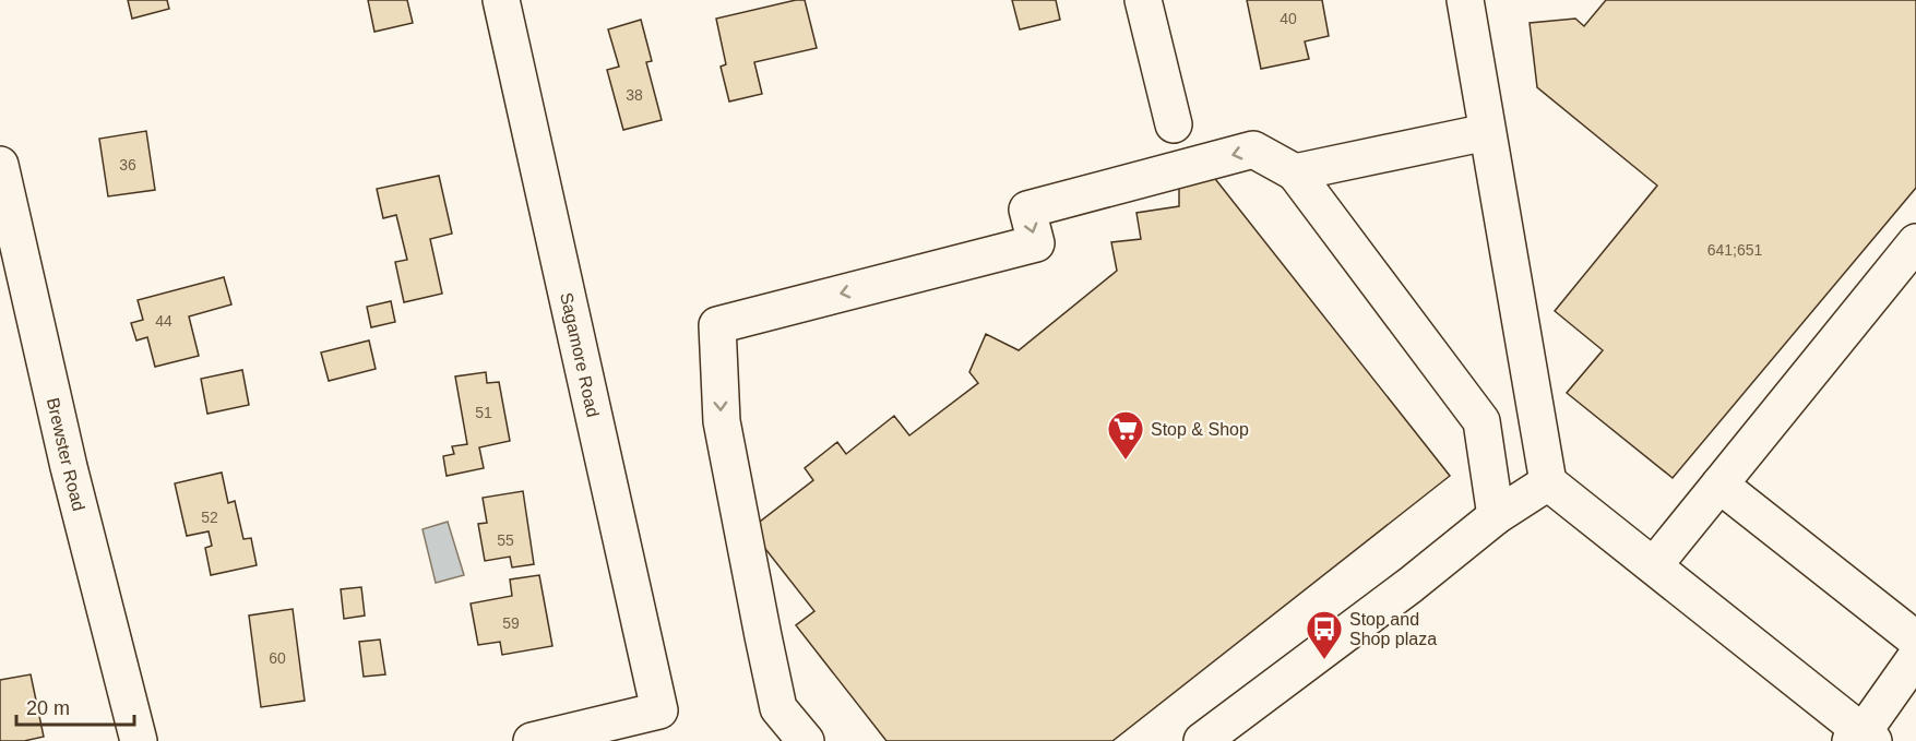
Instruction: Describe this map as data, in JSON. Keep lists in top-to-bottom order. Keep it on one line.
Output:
{"streets":{"street":["Sagamore Road","Brewster Road"]},"places":{"supermarket":["Stop & Shop"],"bus stop":["Stop and Shop plaza"]},"house_numbers":["40","38","36","641;651","44","51","52","55","59","60"],"scale_bar":"20 m"}
